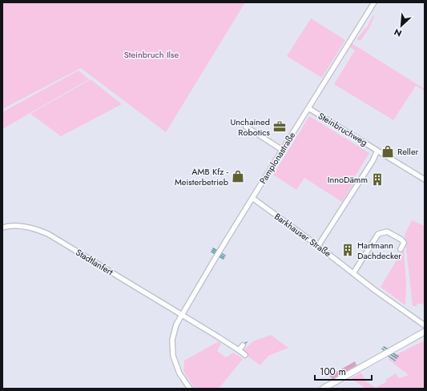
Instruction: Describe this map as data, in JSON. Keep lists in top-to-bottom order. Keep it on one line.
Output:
{"streets":{"street":["Steinbruchweg","Pamplonastraße","Barkhauser Straße","Stadtlanfert"]},"crossings":[["Steinbruchweg","Pamplonastraße"],["Pamplonastraße","Barkhauser Straße"],["Pamplonastraße","Stadtlanfert"]],"parks":["Steinbruch Ilse"],"places":{"office":["Unchained Robotics"],"shop":["Reller","AMB Kfz - Meisterbetrieb"],"building":["InnoDämm","Hartmann Dachdecker"]},"scale_bar":"100 m","north":"bottom left"}
